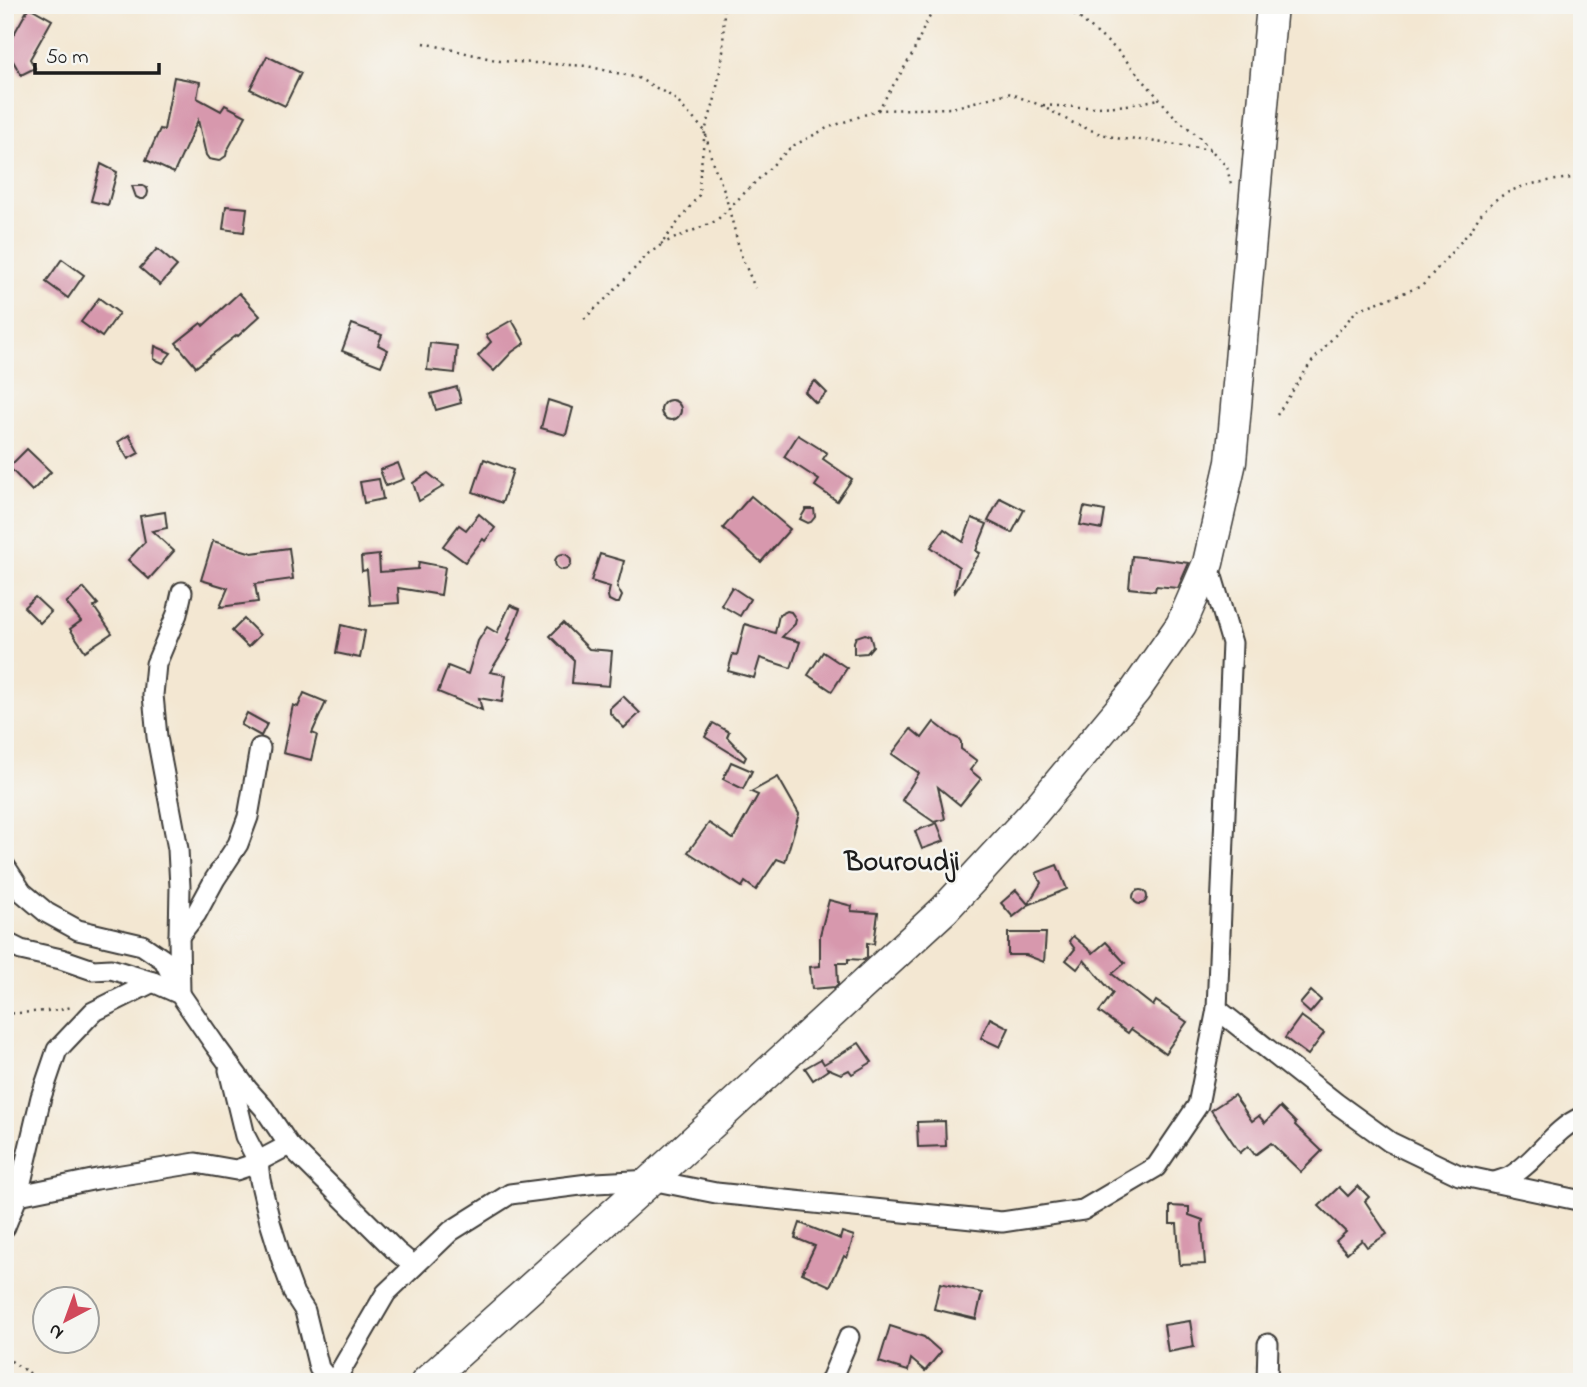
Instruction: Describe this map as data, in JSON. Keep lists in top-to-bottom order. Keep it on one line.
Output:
{"districts":["Bouroudji"],"scale_bar":"50 m","north":"bottom left"}
